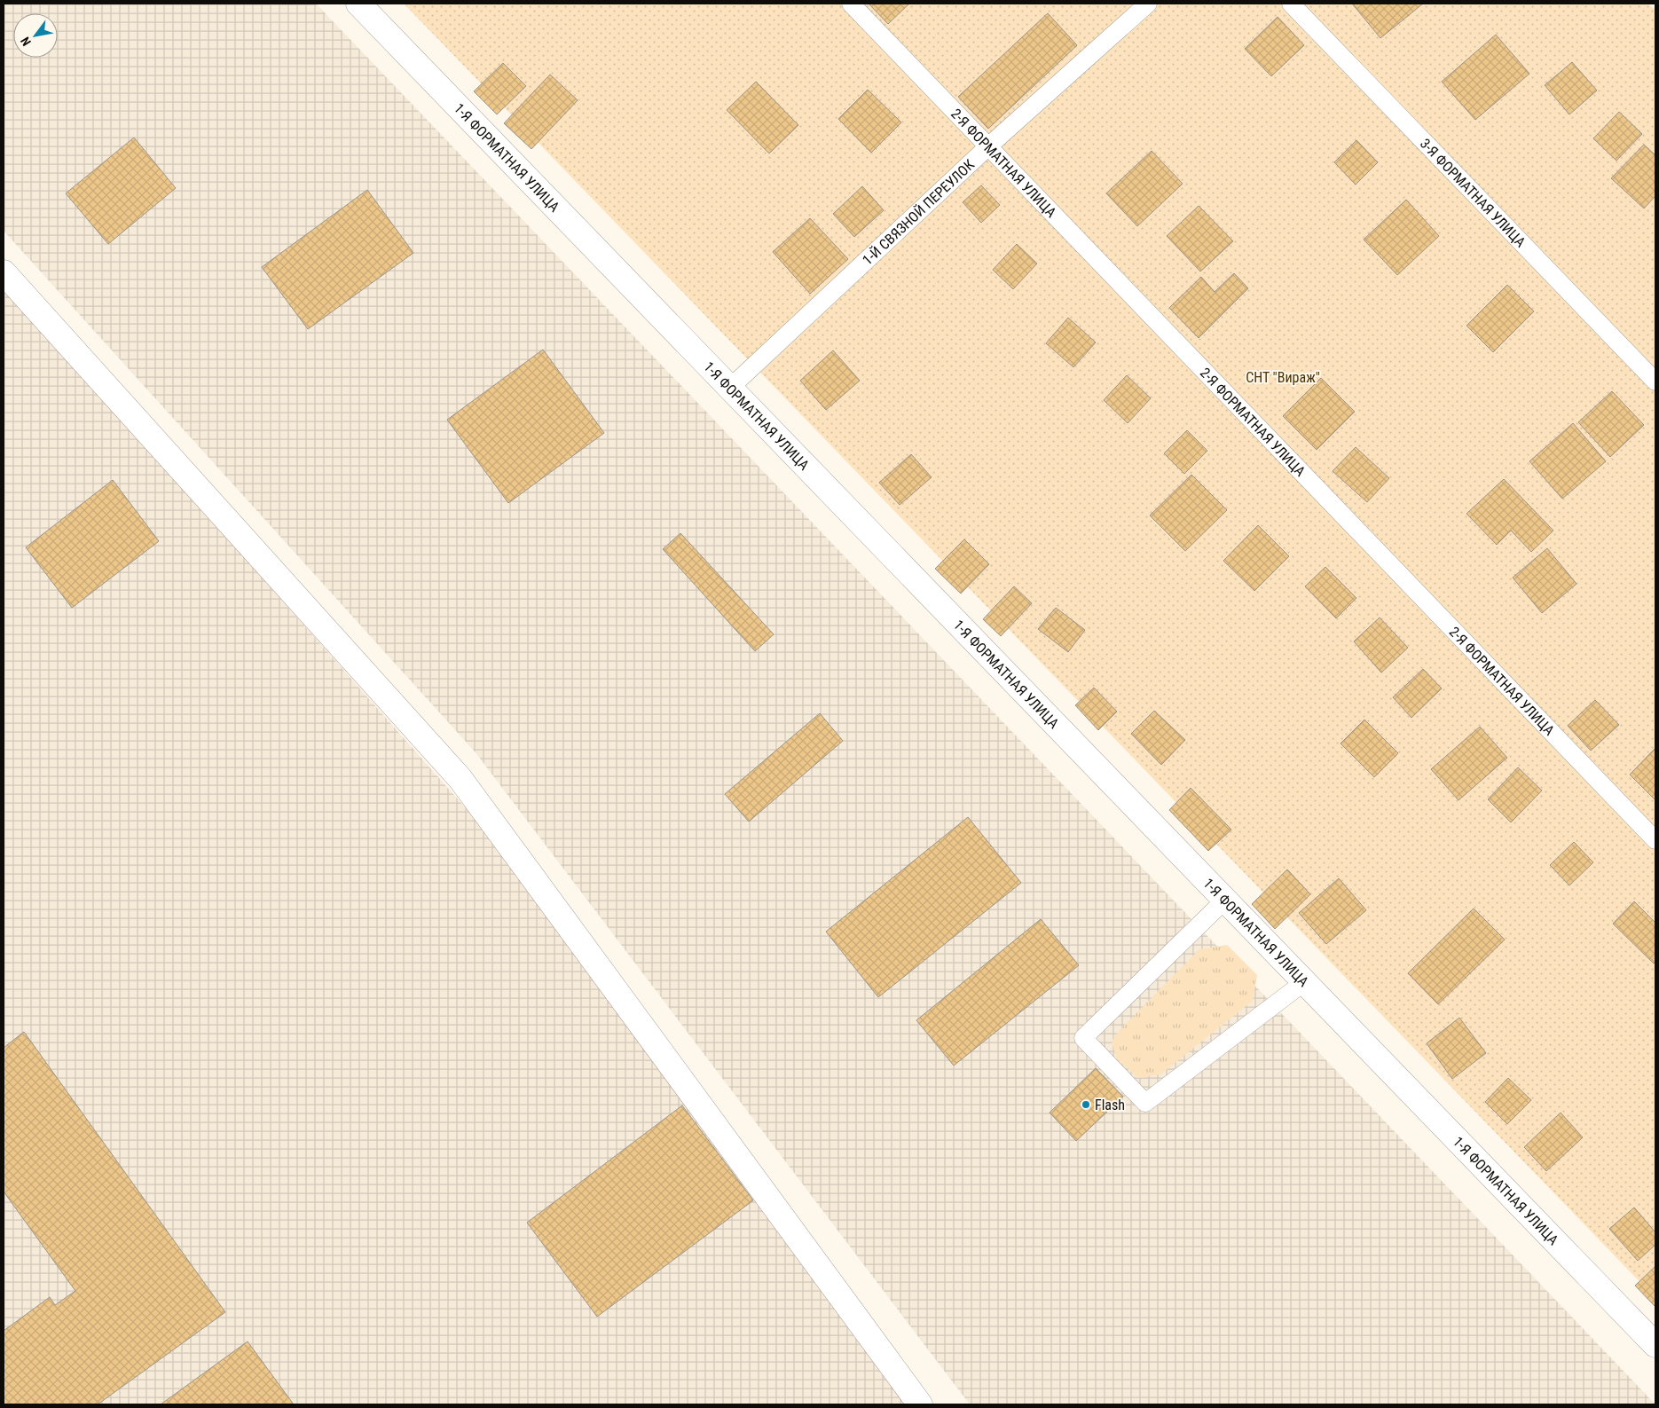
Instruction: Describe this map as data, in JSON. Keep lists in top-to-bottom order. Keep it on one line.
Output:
{"streets":{"street":["1-Я ФОРМАТНАЯ УЛИЦА"],"lane":["2-Я ФОРМАТНАЯ УЛИЦА","3-Я ФОРМАТНАЯ УЛИЦА","1-Й СВЯЗНОЙ ПЕРЕУЛОК"]},"crossings":[["1-Я ФОРМАТНАЯ УЛИЦА","1-Й СВЯЗНОЙ ПЕРЕУЛОК"],["2-Я ФОРМАТНАЯ УЛИЦА","1-Й СВЯЗНОЙ ПЕРЕУЛОК"]],"parks":["СНТ \"Вираж\""],"places":["Flash"],"north":"bottom left"}
